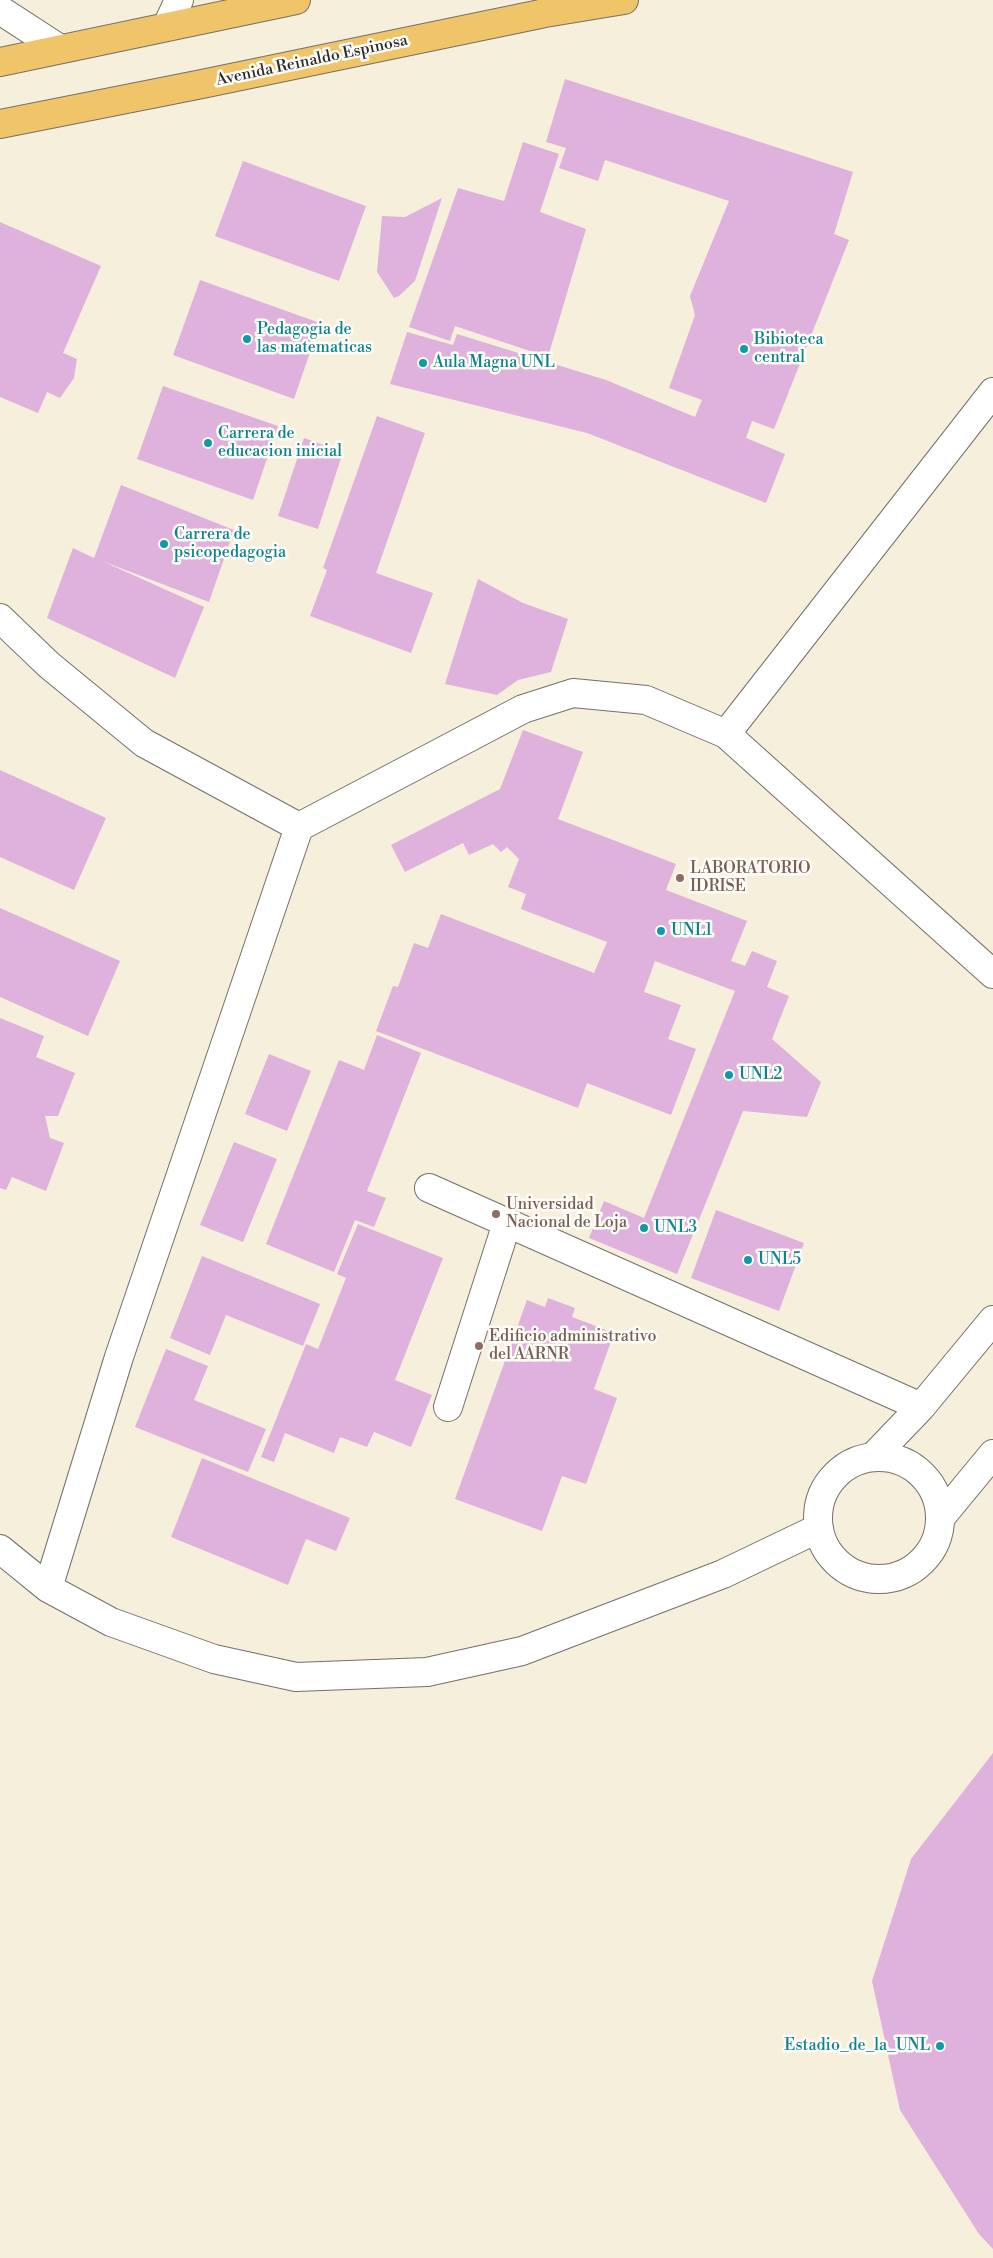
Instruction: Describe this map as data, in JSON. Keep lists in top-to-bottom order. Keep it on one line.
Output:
{"streets":{"main road":["Avenida Reinaldo Espinosa"]},"places":["Pedagogia de las matematicas","Bibioteca central","Aula Magna UNL","Carrera de educacion inicial","Carrera de psicopedagogia","LABORATORIO IDRISE","UNL1","UNL2","Universidad Nacional de Loja","UNL3","UNL5","Edificio administrativo del AARNR","Estadio_de_la_UNL"]}
